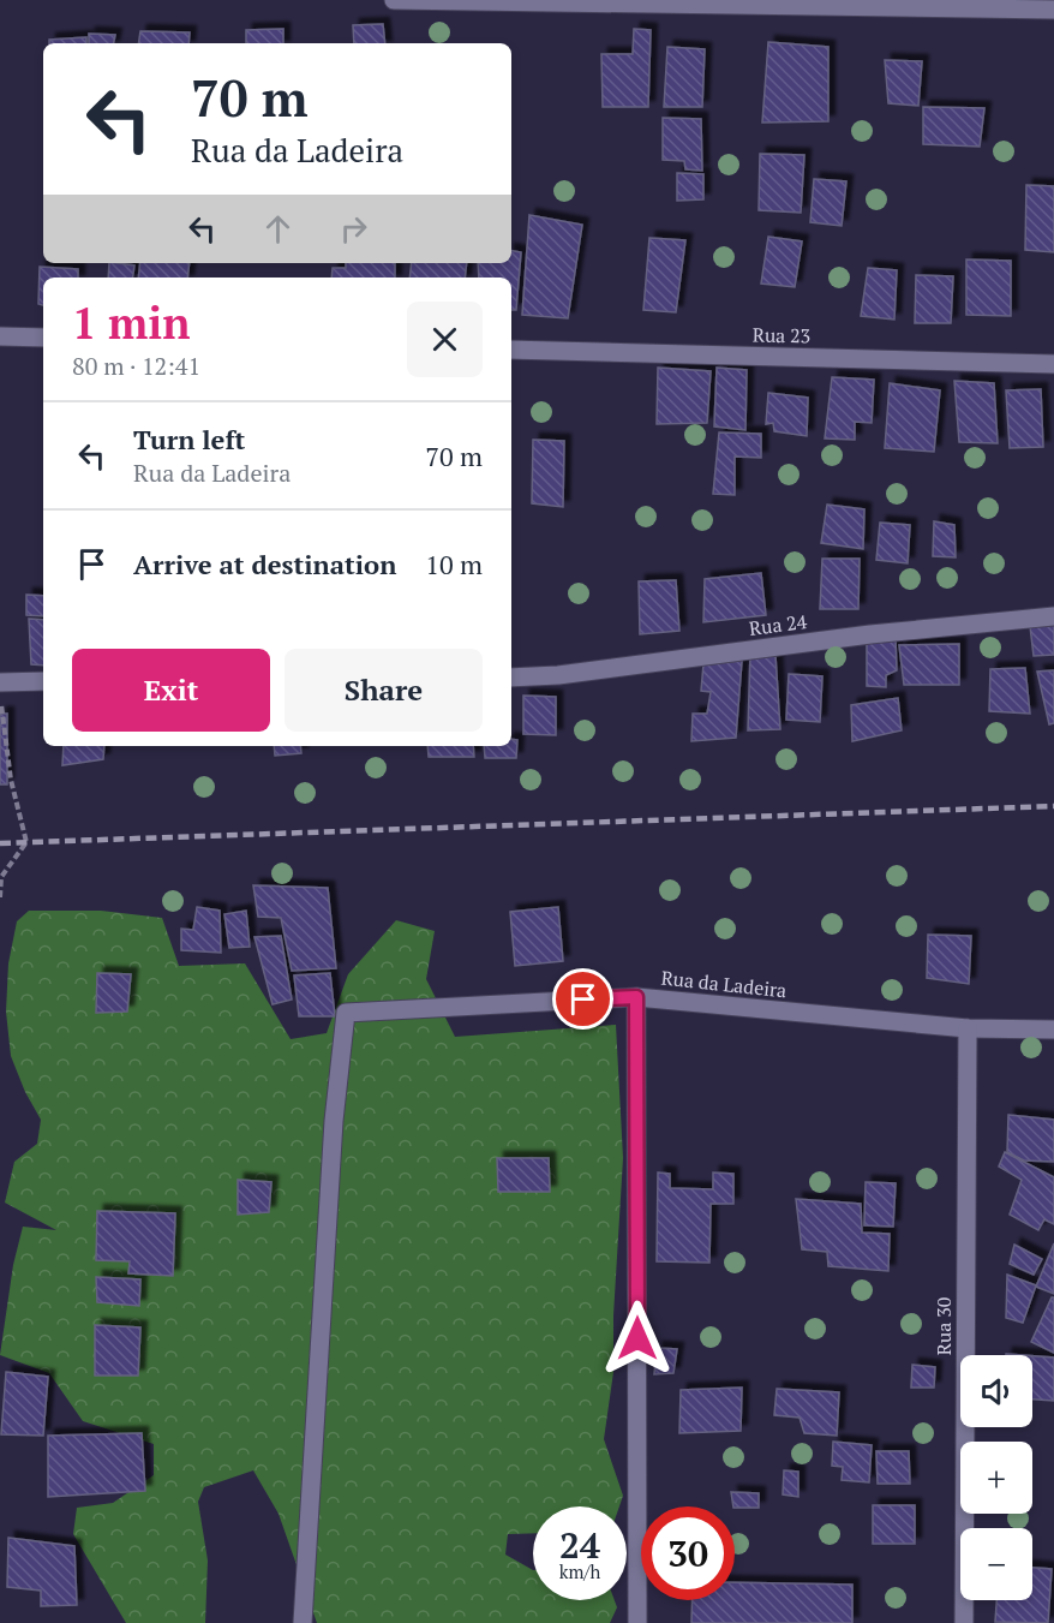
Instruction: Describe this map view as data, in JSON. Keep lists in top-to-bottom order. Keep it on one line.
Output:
{"streets":{"street":["Rua 23","Rua 24","Rua da Ladeira","Rua 30"]},"crossings":[["Rua da Ladeira","Rua 30"]],"page":{"turn":["70 m","Rua da Ladeira"],"heading":["1 min","80 m · 12:41"],"list":[{"name":"Turn left","note":"Rua da Ladeira","value":"70 m"},{"name":"Arrive at destination","value":"10 m"}],"buttons":["Exit","Share"],"map_buttons":["+","−"],"speed":"24 km/h","limit":"30"}}
